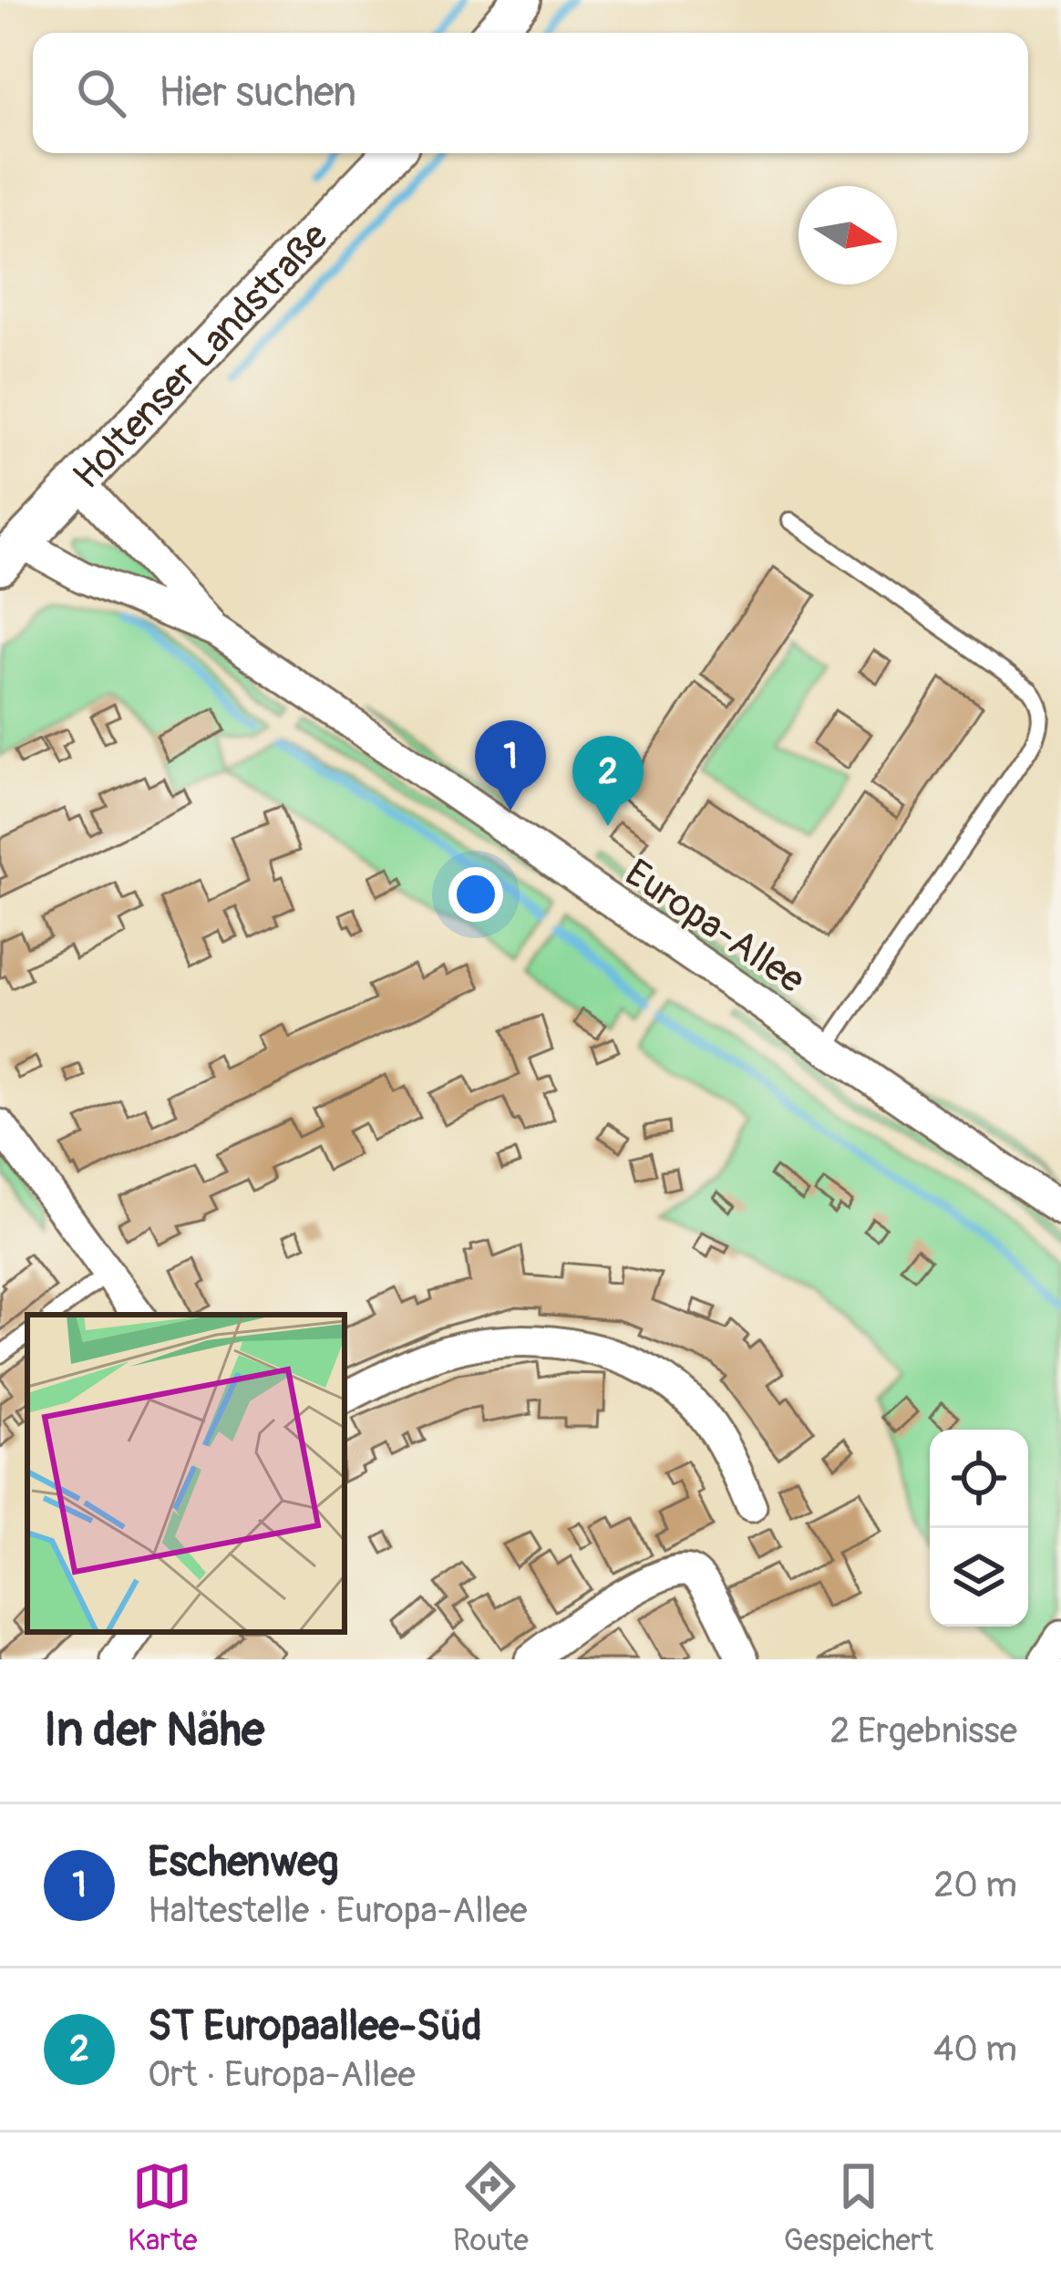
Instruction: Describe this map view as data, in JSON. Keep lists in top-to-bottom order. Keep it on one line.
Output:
{"streets":{"street":["Holtenser Landstraße","Europa-Allee"]},"crossings":[["Holtenser Landstraße","Europa-Allee"]],"north":"right","page":{"search":"Hier suchen","pins":["1","2"],"heading":["In der Nähe","2 Ergebnisse"],"list":[{"mark":"1","name":"Eschenweg","note":"Haltestelle · Europa-Allee","value":"20 m"},{"mark":"2","name":"ST Europaallee-Süd","note":"Ort · Europa-Allee","value":"40 m"}],"nav":["Karte","Route","Gespeichert"]}}
